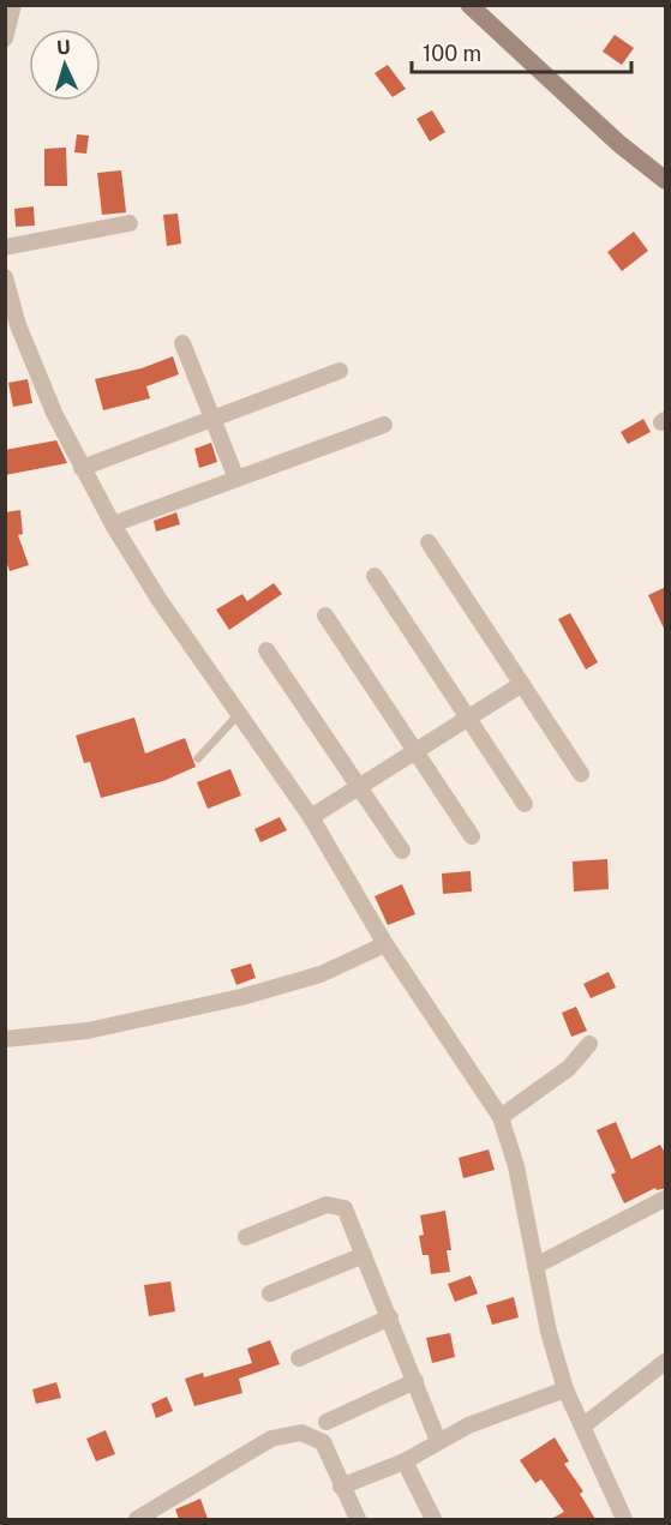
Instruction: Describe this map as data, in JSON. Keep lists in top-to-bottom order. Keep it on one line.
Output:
{"scale_bar":"100 m","north":"top"}
